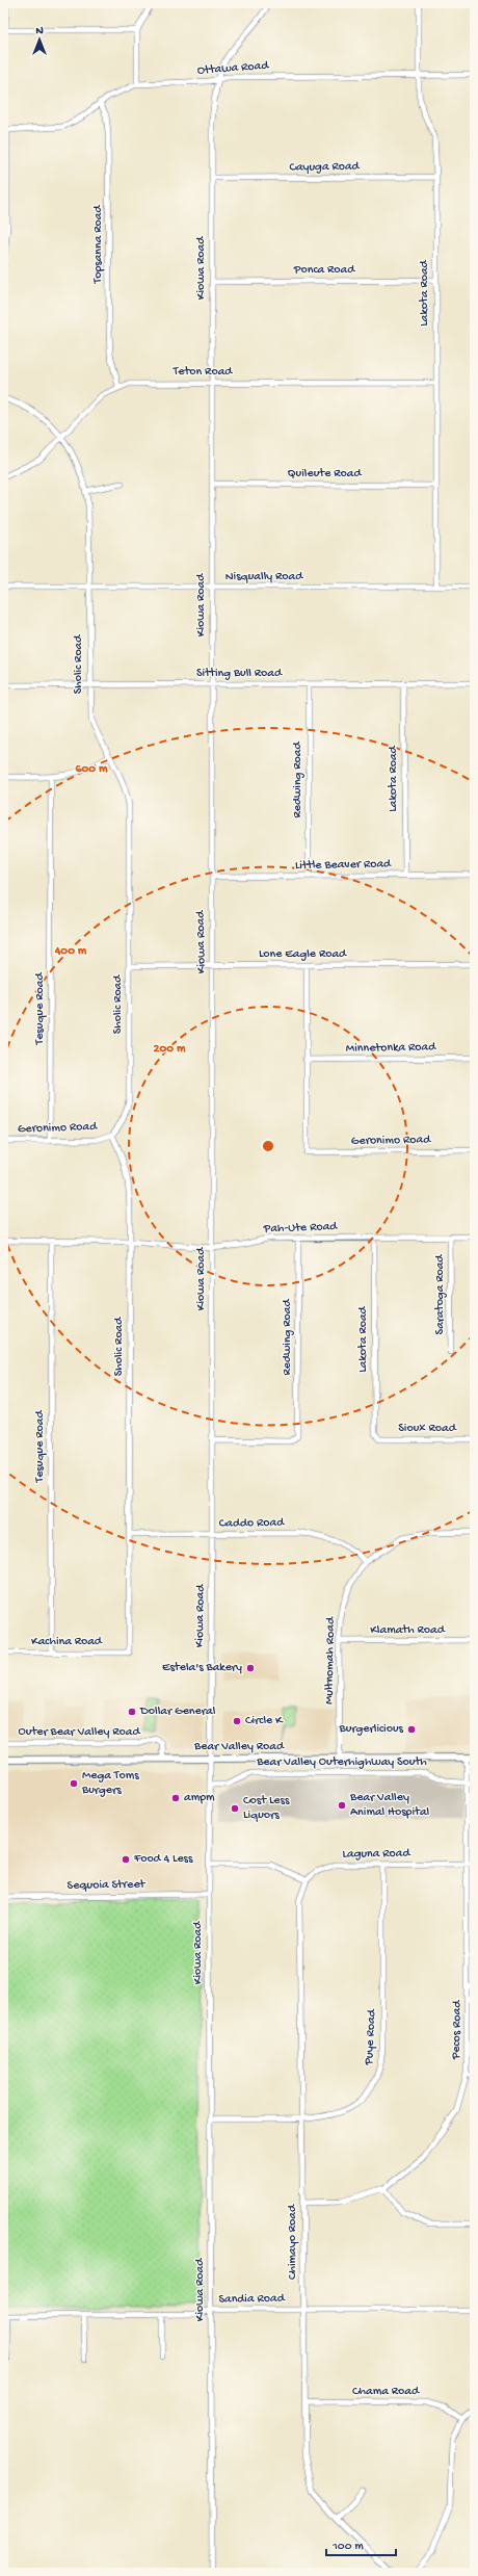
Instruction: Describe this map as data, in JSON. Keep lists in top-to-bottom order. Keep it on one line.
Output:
{"streets":{"main road":["Bear Valley Road"],"street":["Ottawa Road","Cayuga Road","Topsanna Road","Kiowa Road","Ponca Road","Lakota Road","Teton Road","Quileute Road","Nisqually Road","Sholic Road","Sitting Bull Road","Redwing Road","Little Beaver Road","Lone Eagle Road","Tesuque Road","Minnetonka Road","Geronimo Road","Pah-Ute Road","Saratoga Road","Sioux Road","Caddo Road","Klamath Road","Kachina Road","Multnomah Road","Outer Bear Valley Road","Bear Valley Outerhighway South","Laguna Road","Sequoia Street","Pecos Road","Puye Road","Chimayo Road","Sandia Road","Chama Road"]},"crossings":[["Ottawa Road","Topsanna Road"],["Ottawa Road","Kiowa Road"],["Ottawa Road","Lakota Road"],["Cayuga Road","Kiowa Road"],["Cayuga Road","Lakota Road"],["Topsanna Road","Teton Road"],["Kiowa Road","Ponca Road"],["Kiowa Road","Teton Road"],["Kiowa Road","Quileute Road"],["Kiowa Road","Nisqually Road"],["Kiowa Road","Sitting Bull Road"],["Kiowa Road","Redwing Road"],["Kiowa Road","Little Beaver Road"],["Kiowa Road","Lone Eagle Road"],["Kiowa Road","Pah-Ute Road"],["Kiowa Road","Caddo Road"],["Kiowa Road","Bear Valley Road"],["Kiowa Road","Bear Valley Outerhighway South"],["Kiowa Road","Sequoia Street"],["Kiowa Road","Puye Road"],["Kiowa Road","Sandia Road"],["Ponca Road","Lakota Road"],["Lakota Road","Teton Road"],["Lakota Road","Quileute Road"],["Lakota Road","Nisqually Road"],["Lakota Road","Sitting Bull Road"],["Lakota Road","Little Beaver Road"],["Lakota Road","Pah-Ute Road"],["Lakota Road","Sioux Road"],["Teton Road","Sholic Road"],["Nisqually Road","Sholic Road"],["Sholic Road","Sitting Bull Road"],["Sholic Road","Lone Eagle Road"],["Sholic Road","Geronimo Road"],["Sholic Road","Pah-Ute Road"],["Sholic Road","Caddo Road"],["Sholic Road","Kachina Road"],["Sitting Bull Road","Redwing Road"],["Redwing Road","Little Beaver Road"],["Redwing Road","Pah-Ute Road"],["Tesuque Road","Geronimo Road"],["Tesuque Road","Pah-Ute Road"],["Tesuque Road","Kachina Road"],["Minnetonka Road","Geronimo Road"],["Pah-Ute Road","Saratoga Road"],["Caddo Road","Multnomah Road"],["Klamath Road","Multnomah Road"],["Multnomah Road","Bear Valley Road"],["Outer Bear Valley Road","Bear Valley Road"],["Bear Valley Road","Pecos Road"],["Bear Valley Outerhighway South","Pecos Road"],["Laguna Road","Pecos Road"],["Laguna Road","Puye Road"],["Laguna Road","Chimayo Road"],["Pecos Road","Chimayo Road"],["Puye Road","Chimayo Road"],["Chimayo Road","Sandia Road"],["Chimayo Road","Chama Road"]],"places":["Estela's Bakery","Dollar General","Circle K","Burgerlicious","Mega Toms Burgers","ampm","Bear Valley Animal Hospital","Cost Less Liquors","Food 4 Less"],"scale_bar":"100 m","north":"top","rings":["600 m","400 m","200 m"]}
